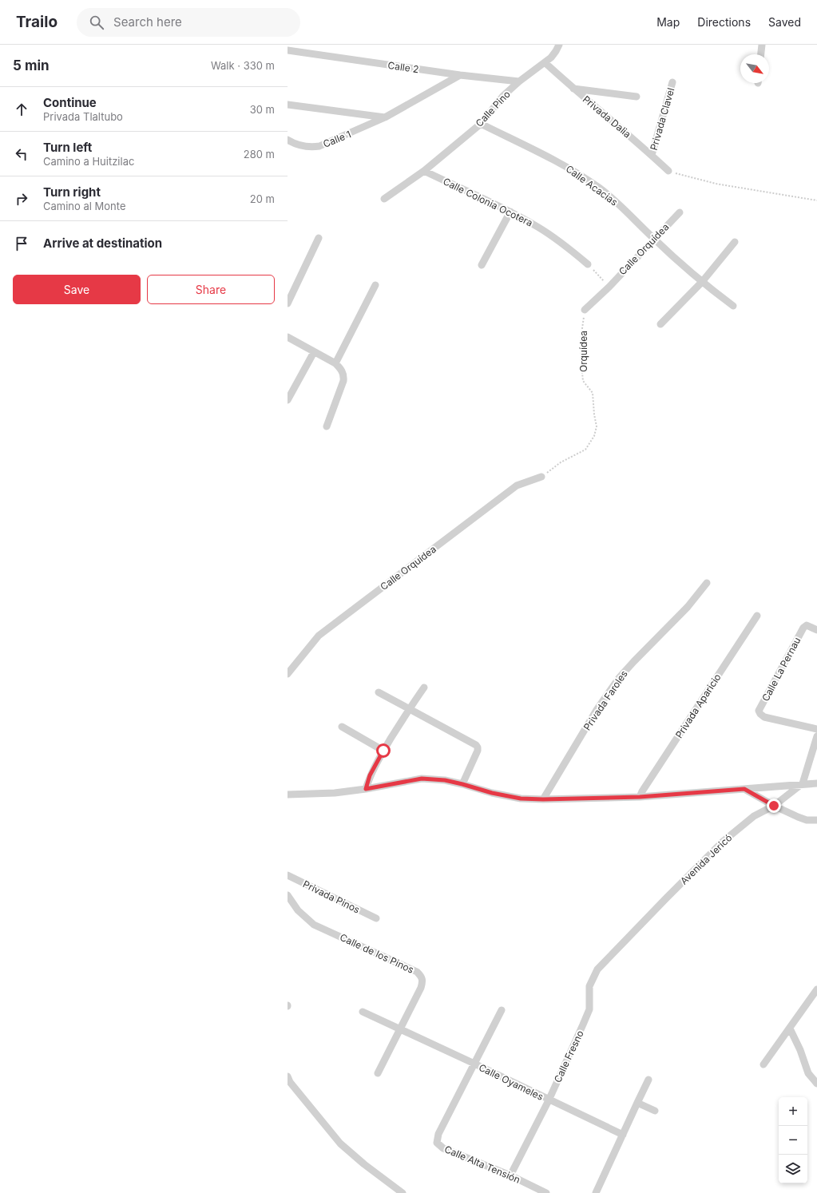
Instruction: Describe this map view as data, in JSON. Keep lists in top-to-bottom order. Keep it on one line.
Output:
{"streets":{"street":["Calle 2","Calle Pino","Privada Dalia","Privada Clavel","Calle 1","Calle Acacias","Calle Colonia Ocotera","Calle Orquídea","Calle La Pernau","Privada Faroles","Privada Aparicio","Avenida Jericó","Privada Pinos","Calle de los Pinos","Calle Fresno","Calle Oyameles","Calle Alta Tensión"],"path":["Orquídea"]},"crossings":[["Calle 2","Calle Pino"],["Calle 2","Calle 1"],["Calle Pino","Privada Dalia"],["Calle Pino","Calle Acacias"],["Calle Pino","Calle Colonia Ocotera"],["Privada Dalia","Privada Clavel"],["Calle Acacias","Calle Orquídea"],["Calle Orquídea","Orquídea"],["Avenida Jericó","Calle Fresno"],["Calle de los Pinos","Calle Oyameles"],["Calle Fresno","Calle Oyameles"],["Calle Fresno","Calle Alta Tensión"],["Calle Oyameles","Calle Alta Tensión"]],"north":"bottom right","page":{"header":"Trailo","search":"Search here","nav":["Map","Directions","Saved"],"heading":["5 min","Walk · 330 m"],"list":[["Continue","Privada Tlaltubo","30 m"],["Turn left","Camino a Huitzilac","280 m"],["Turn right","Camino al Monte","20 m"],"Arrive at destination"],"buttons":["Save","Share"],"map_buttons":["+","−"]}}
